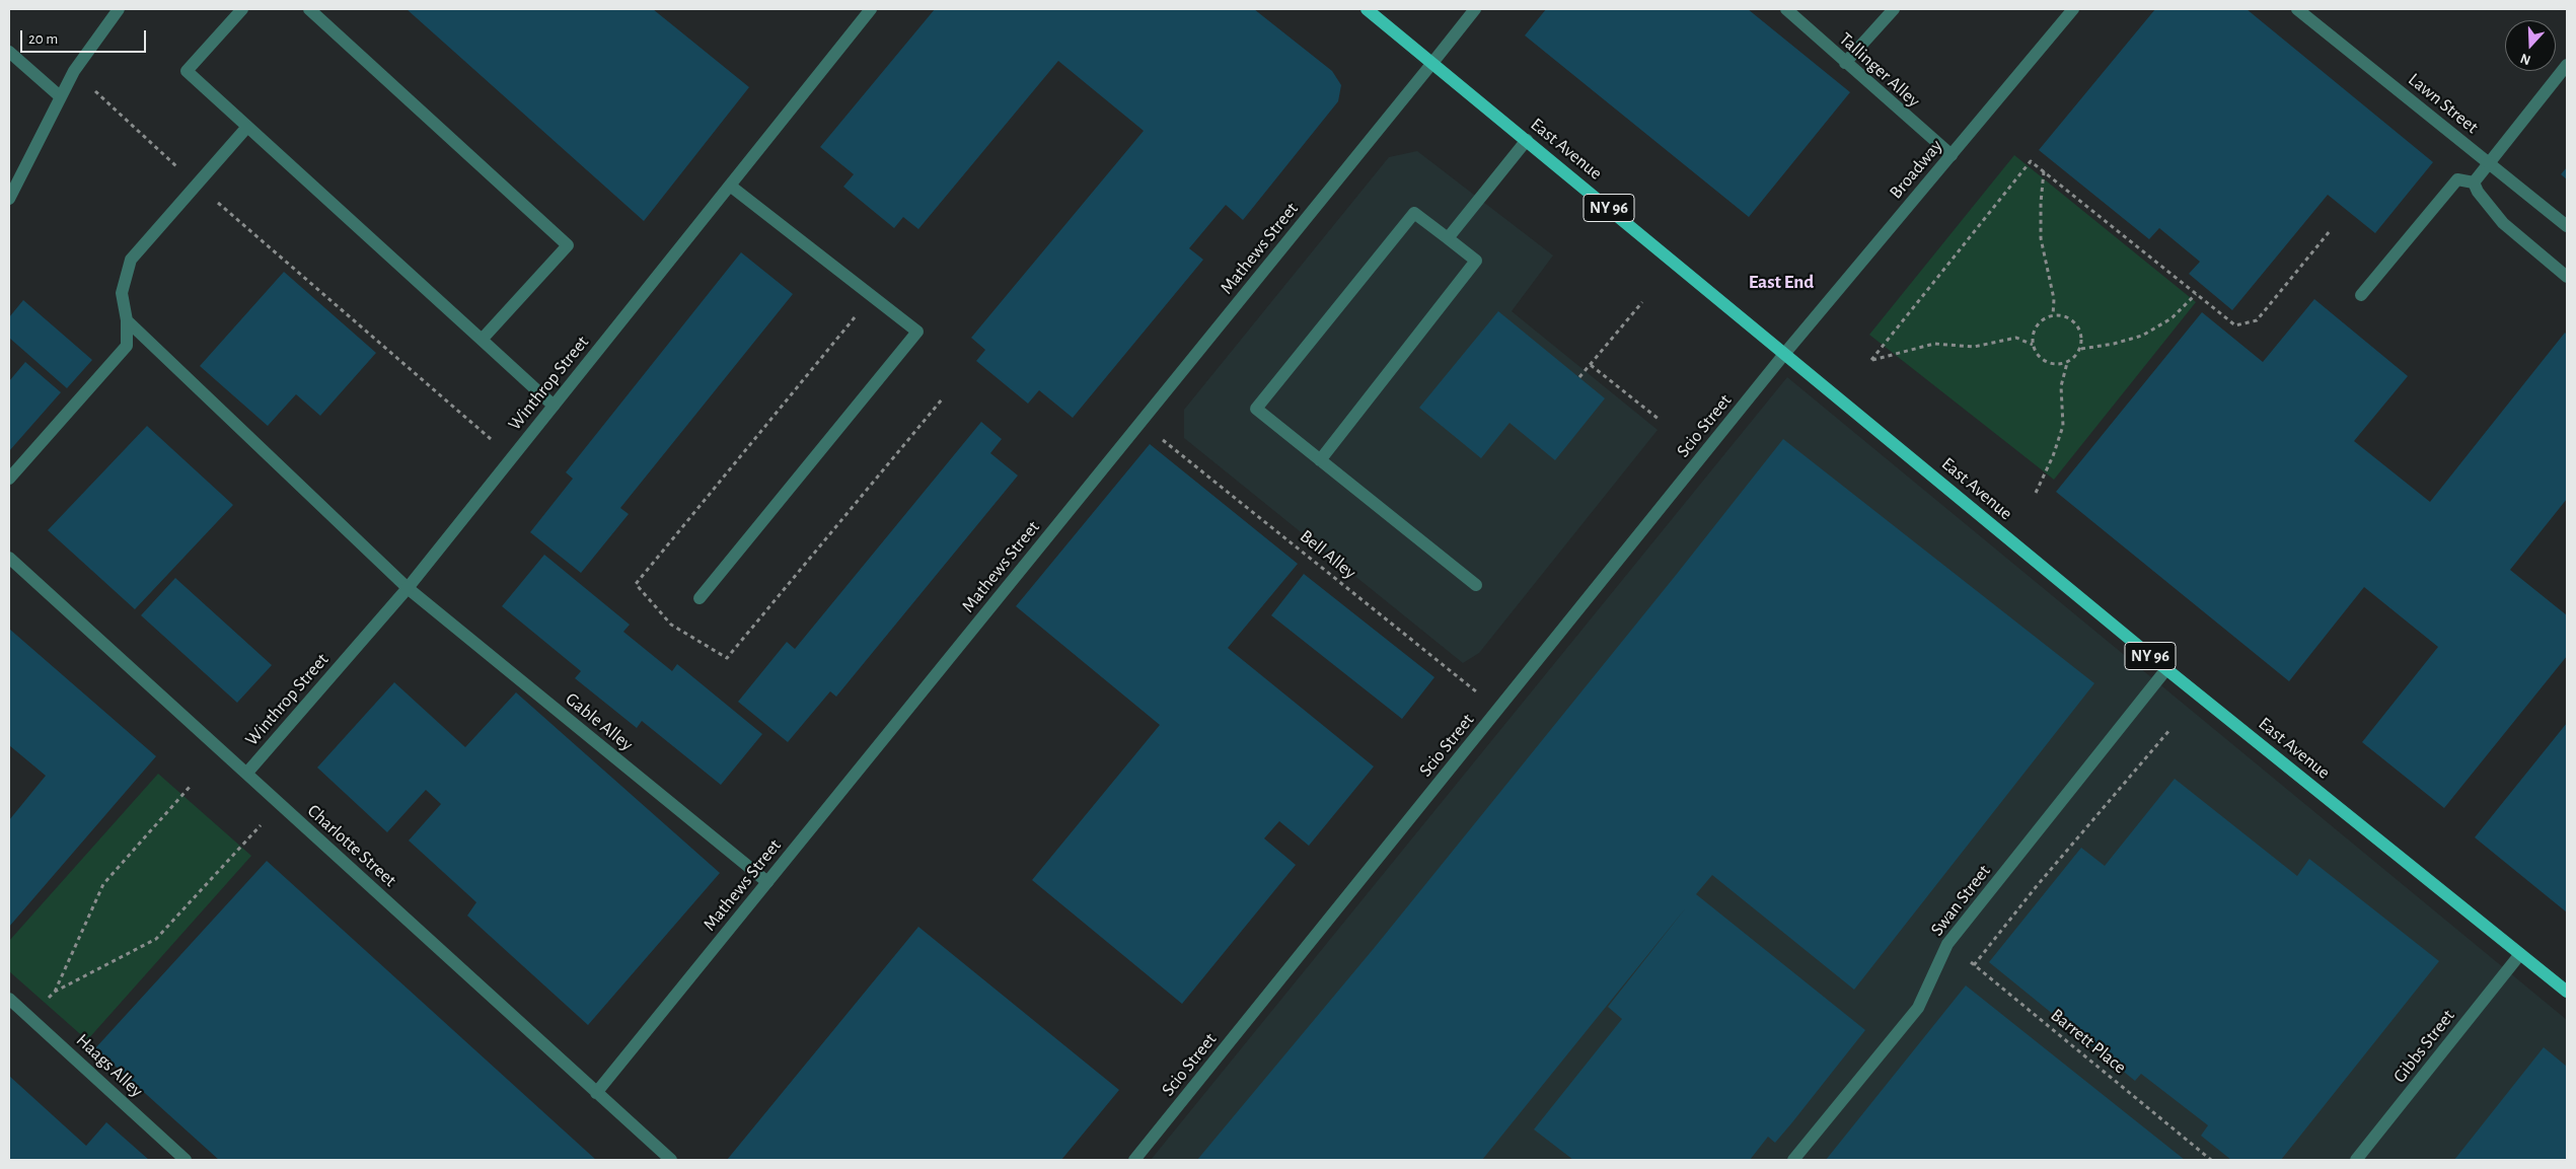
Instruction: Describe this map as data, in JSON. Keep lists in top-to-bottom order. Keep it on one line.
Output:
{"streets":{"main road":["East Avenue","NY 96"],"street":["Tallinger Alley","Lawn Street","Broadway","Mathews Street","Winthrop Street","Scio Street","Gable Alley","Charlotte Street","Swan Street","Gibbs Street","Haags Alley"],"path":["Bell Alley","Barrett Place"]},"crossings":[["Tallinger Alley","Broadway"],["East Avenue","Broadway"],["East Avenue","Mathews Street"],["East Avenue","Scio Street"],["East Avenue","Swan Street"],["East Avenue","Gibbs Street"],["Broadway","Scio Street"],["Mathews Street","Bell Alley"],["Mathews Street","Gable Alley"],["Mathews Street","Charlotte Street"],["Winthrop Street","Gable Alley"],["Winthrop Street","Charlotte Street"],["Scio Street","Bell Alley"],["Swan Street","Barrett Place"]],"districts":["East End"],"scale_bar":"20 m","north":"bottom"}
